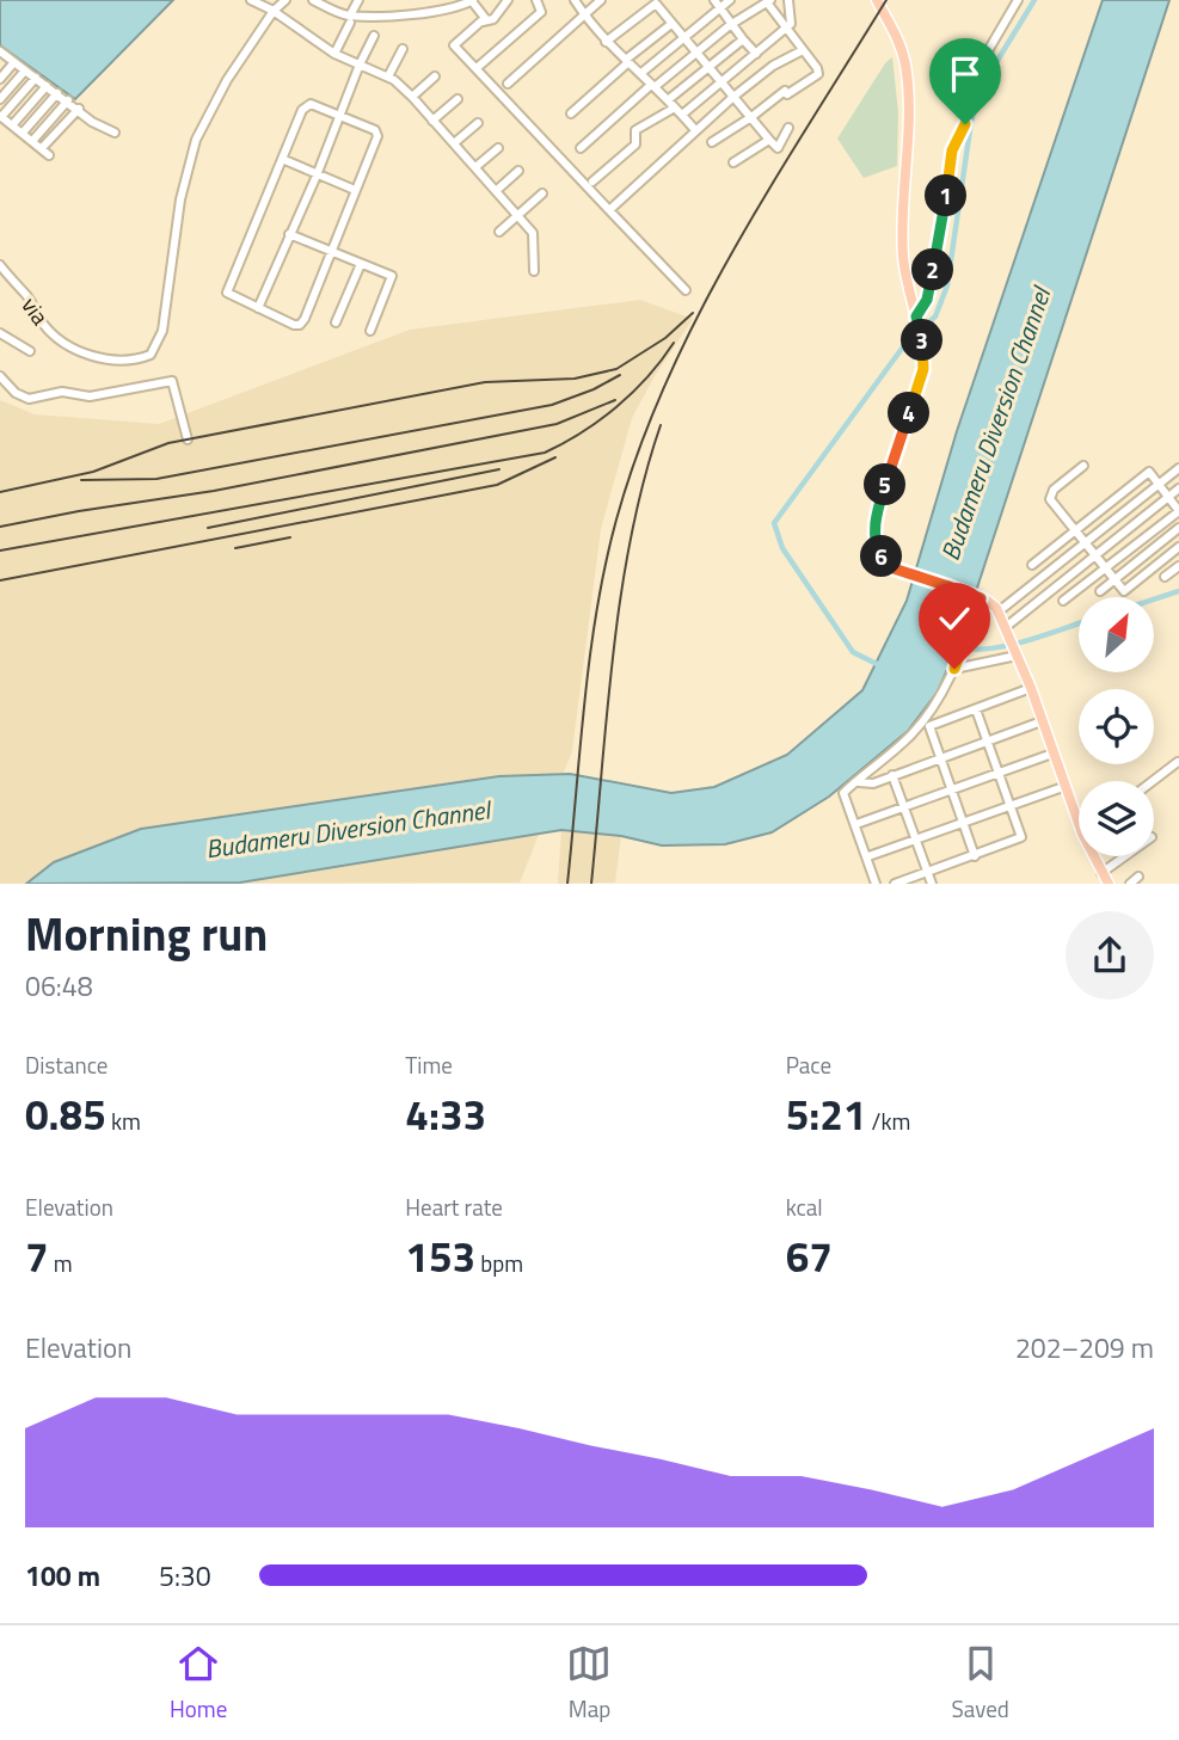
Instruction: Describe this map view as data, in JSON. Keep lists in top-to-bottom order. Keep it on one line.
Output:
{"streets":{"street":["via"]},"water":["Budameru Diversion Channel"],"north":"top right","page":{"pins":["1","2","3","4","5","6"],"heading":["Morning run","06:48"],"stats":[["Distance","0.85 km"],["Time","4:33"],["Pace","5:21 /km"],["Elevation","7 m"],["Heart rate","153 bpm"],["kcal","67"]],"chart":["Elevation","202–209 m"],"list":[{"name":"100 m","note":"5:30"}],"tabs":["Home","Map","Saved"]}}
